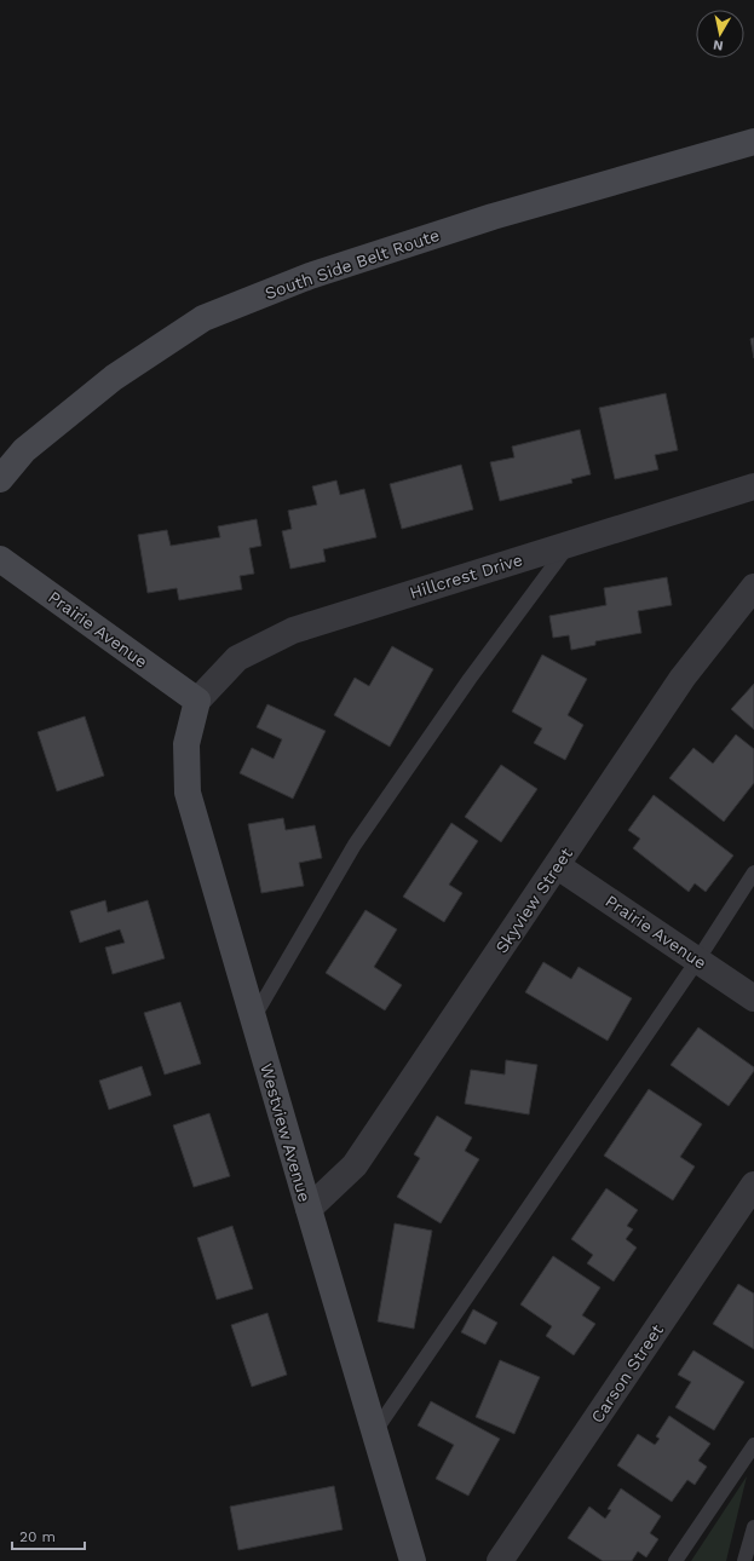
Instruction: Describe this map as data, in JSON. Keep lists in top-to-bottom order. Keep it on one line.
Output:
{"streets":{"street":["South Side Belt Route","Hillcrest Drive","Prairie Avenue","Skyview Street","Westview Avenue","Carson Street"]},"crossings":[["Hillcrest Drive","Prairie Avenue"],["Hillcrest Drive","Westview Avenue"],["Prairie Avenue","Skyview Street"],["Prairie Avenue","Westview Avenue"],["Skyview Street","Westview Avenue"]],"scale_bar":"20 m","north":"bottom"}
